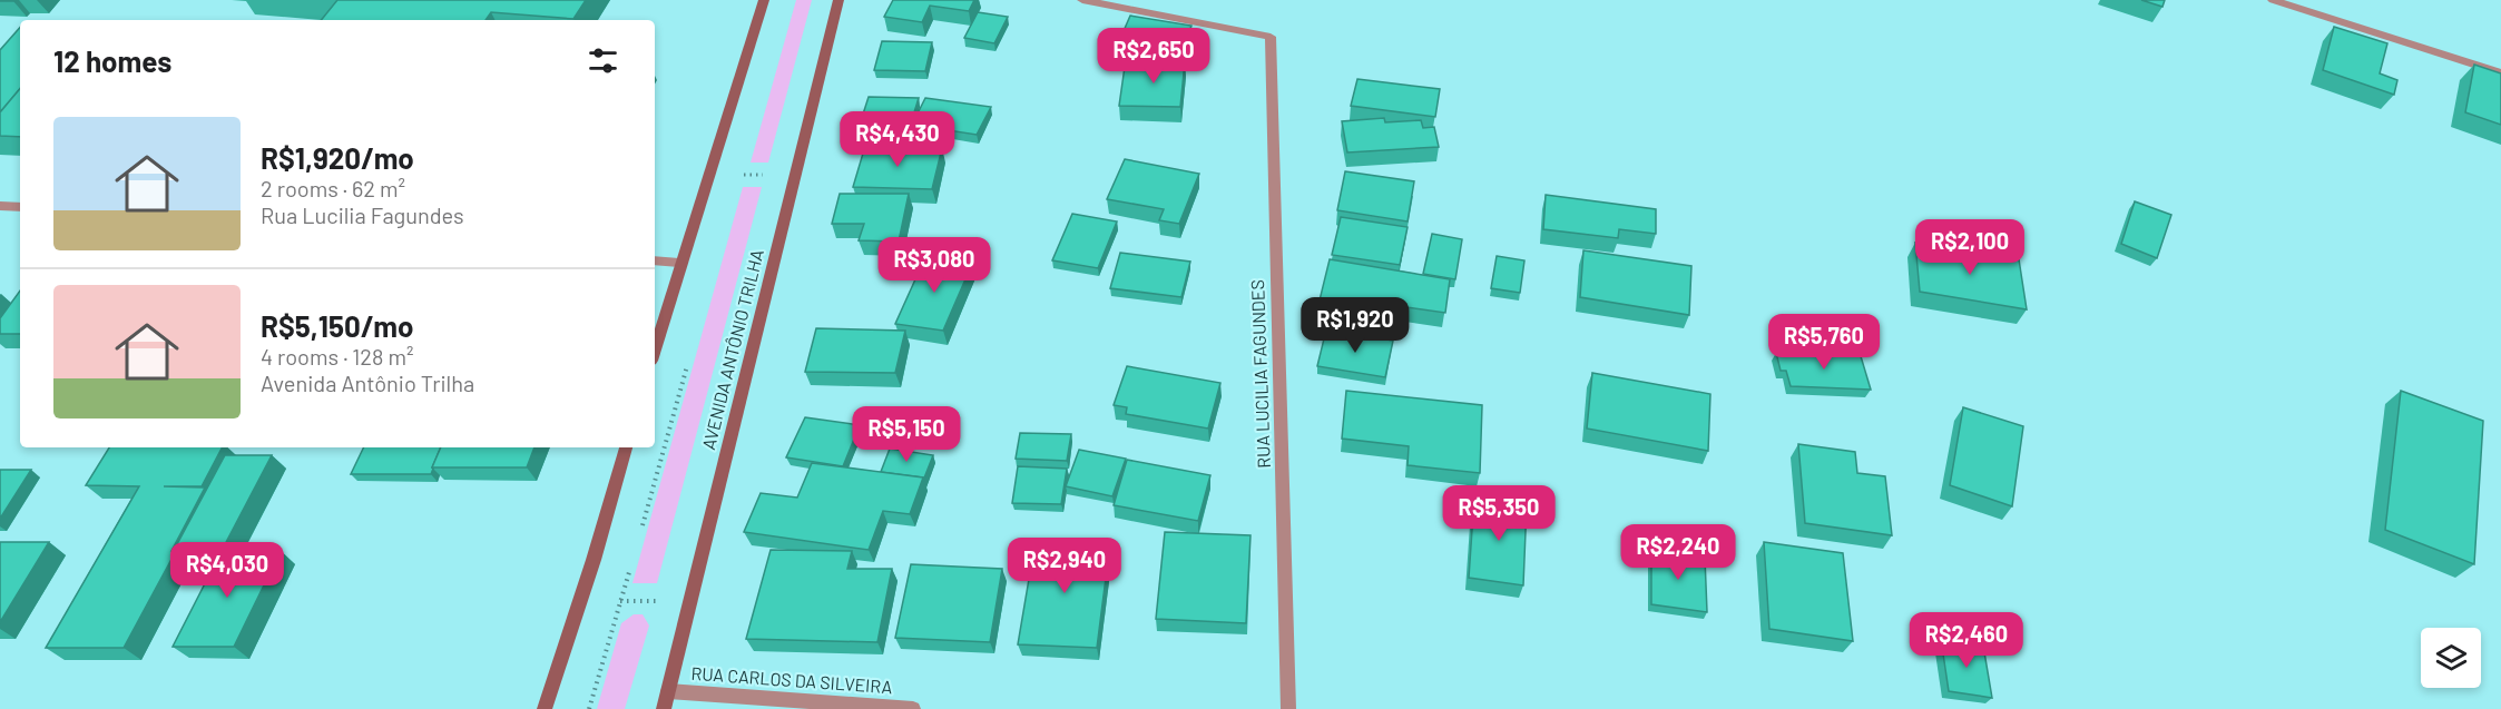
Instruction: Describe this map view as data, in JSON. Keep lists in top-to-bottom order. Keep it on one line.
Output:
{"streets":{"main road":["AVENIDA ANTÔNIO TRILHA"],"street":["RUA LUCILIA FAGUNDES","RUA CARLOS DA SILVEIRA"]},"crossings":[["AVENIDA ANTÔNIO TRILHA","RUA CARLOS DA SILVEIRA"]],"page":{"heading":"12 homes","price":["R$2,650","R$4,430","R$2,100","R$3,080","R$1,920","R$5,760","R$5,150","R$5,350","R$2,240","R$2,940","R$4,030","R$2,460"],"list":[{"name":"R$1,920/mo","note":"2 rooms · 62 m² · Rua Lucilia Fagundes"},{"name":"R$5,150/mo","note":"4 rooms · 128 m² · Avenida Antônio Trilha"}]}}
